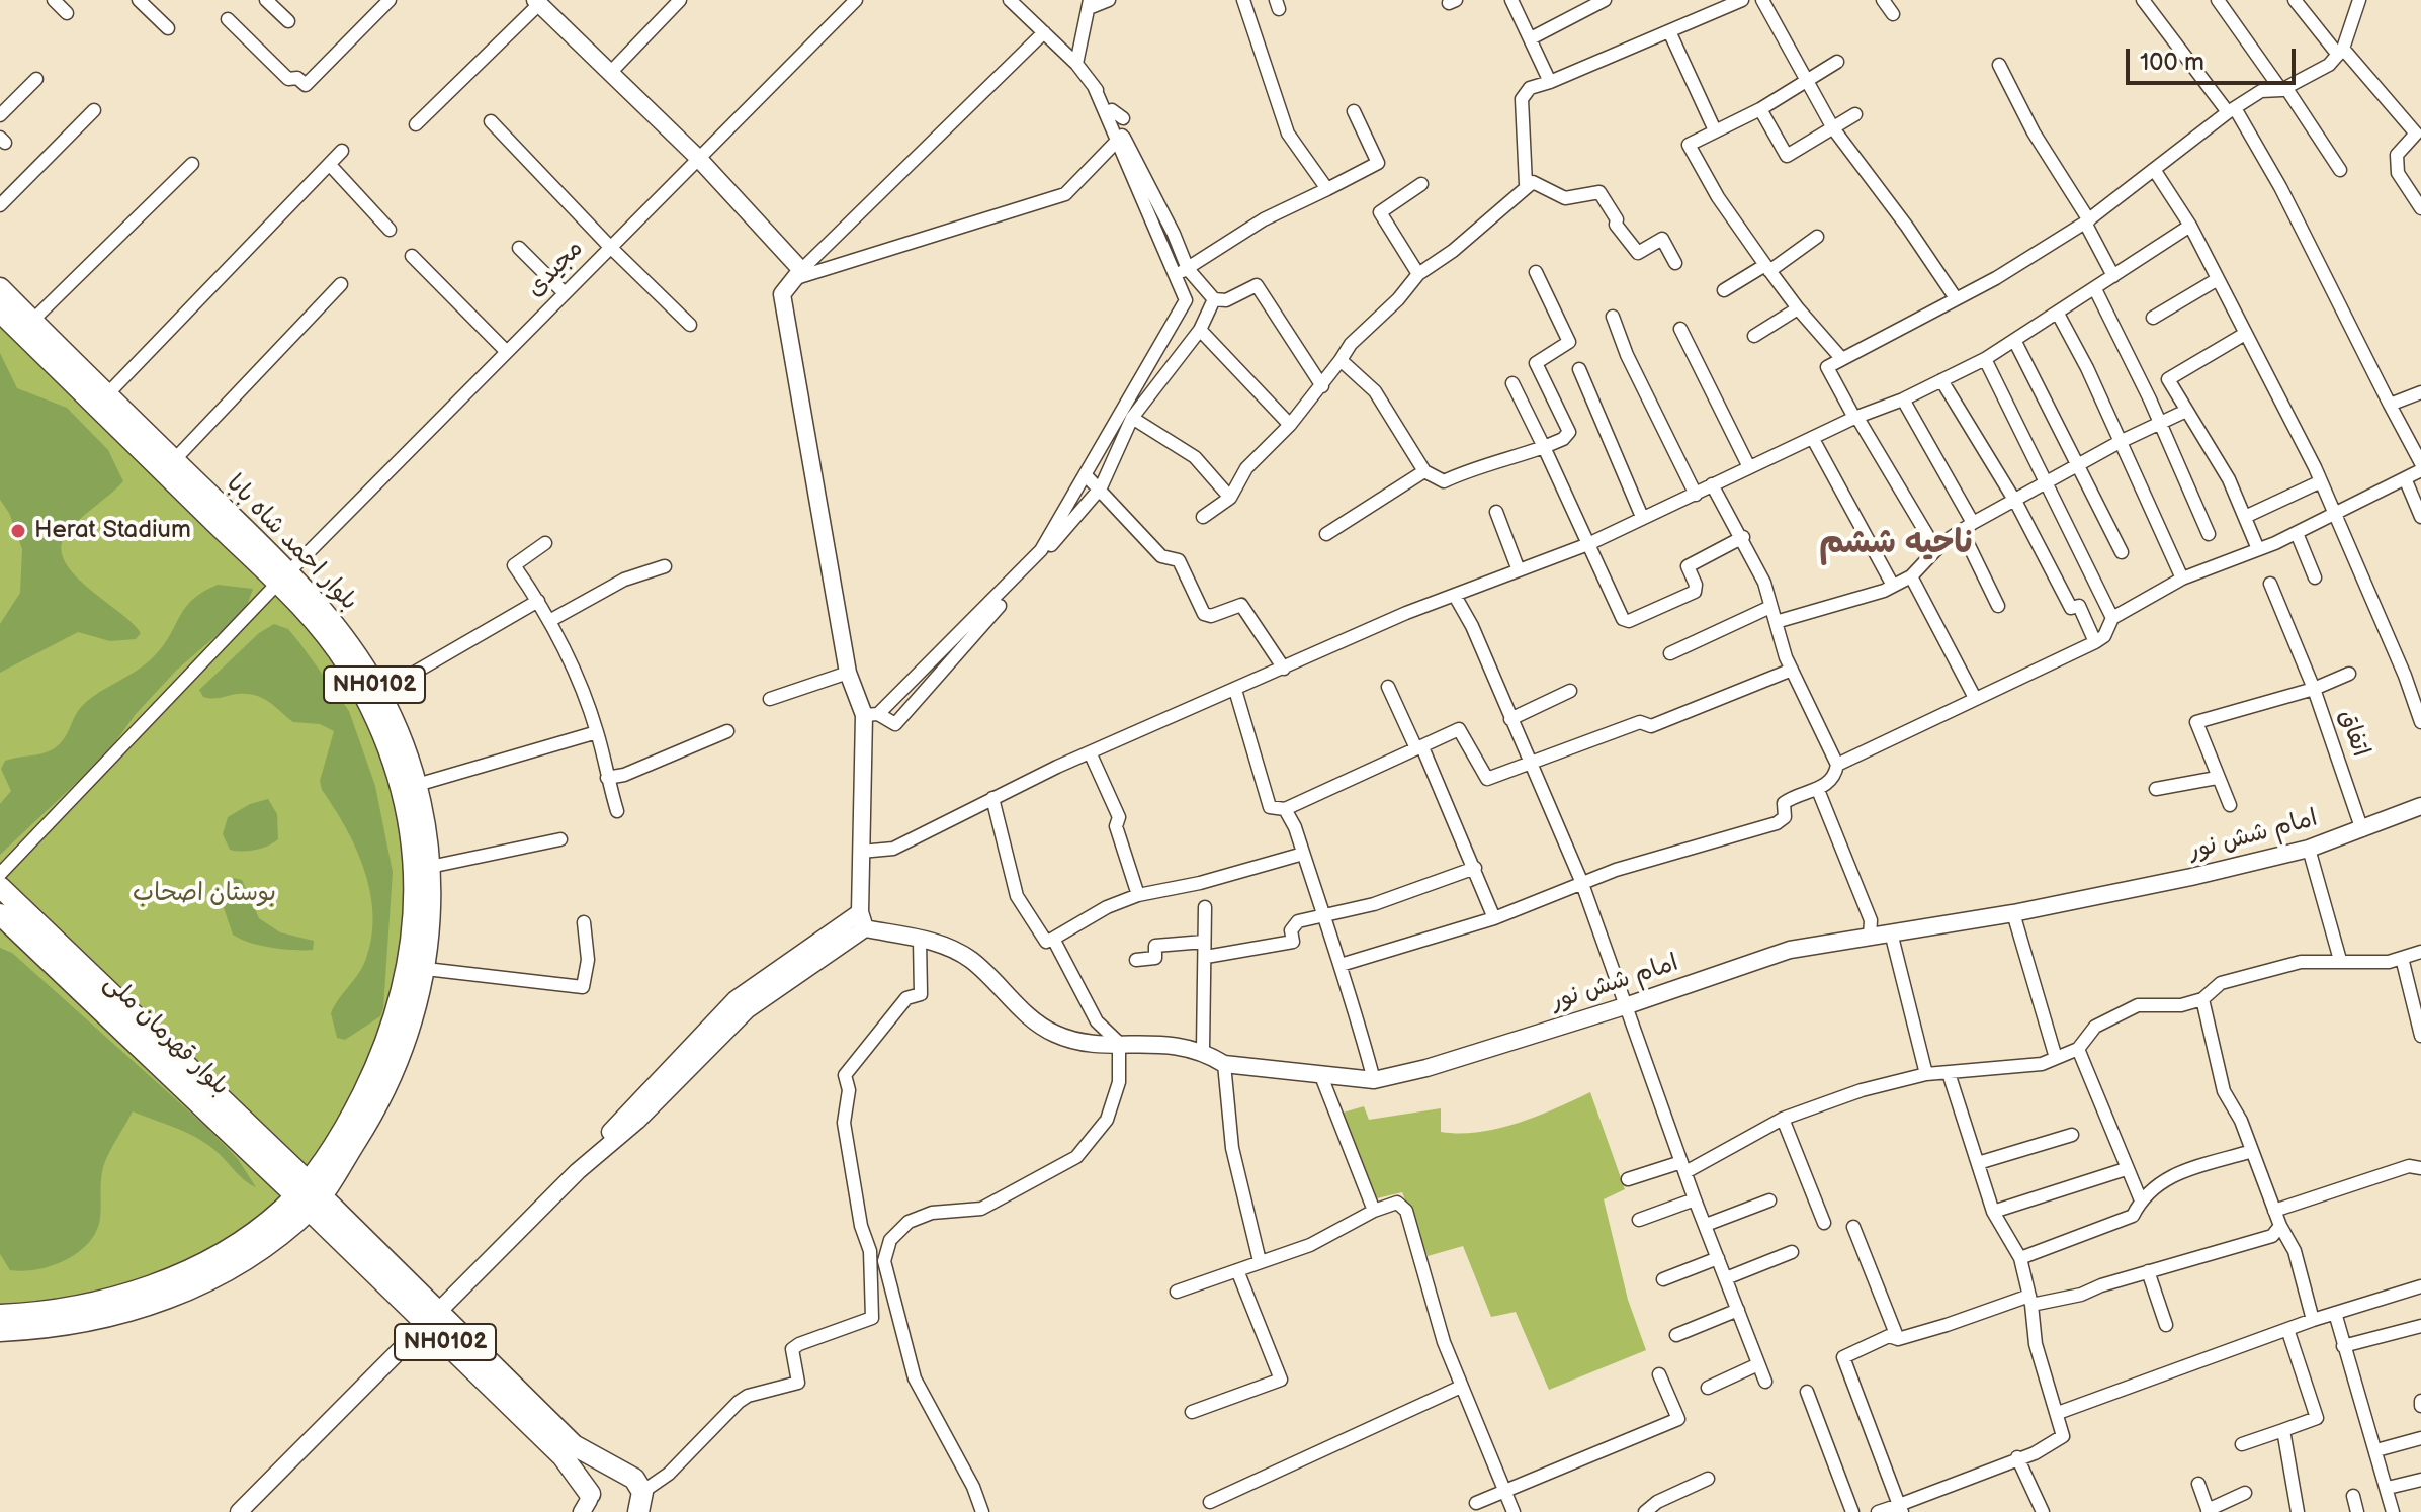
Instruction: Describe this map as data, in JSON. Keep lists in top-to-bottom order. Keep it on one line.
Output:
{"streets":{"main road":["بلوار احمد شاه بابا","NH0102","بلوار قهرمان ملی"],"street":["مجیدی","اتفاق","امام شش نور"]},"crossings":[["مجیدی","بلوار احمد شاه بابا"],["بلوار احمد شاه بابا","NH0102"],["بلوار احمد شاه بابا","بلوار قهرمان ملی"],["NH0102","بلوار قهرمان ملی"],["اتفاق","امام شش نور"]],"districts":["ناحیه ششم"],"parks":["بوستان اصحاب"],"places":["Herat Stadium"],"scale_bar":"100 m"}
